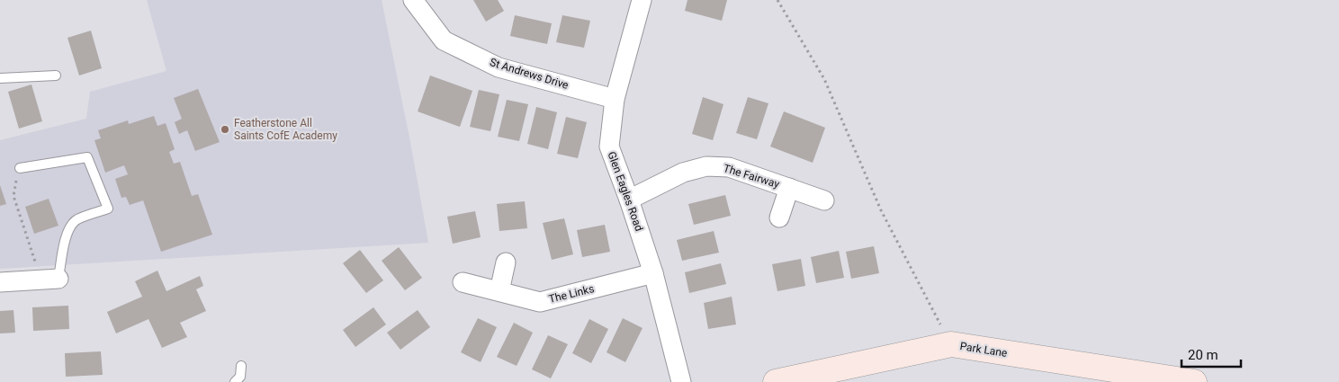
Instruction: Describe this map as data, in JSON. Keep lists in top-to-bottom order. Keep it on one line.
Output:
{"streets":{"main road":["Park Lane"],"street":["St Andrews Drive","The Fairway","Glen Eagles Road","The Links"]},"crossings":[["St Andrews Drive","Glen Eagles Road"],["The Fairway","Glen Eagles Road"],["Glen Eagles Road","The Links"]],"places":["Featherstone All Saints CofE Academy"],"scale_bar":"20 m"}
